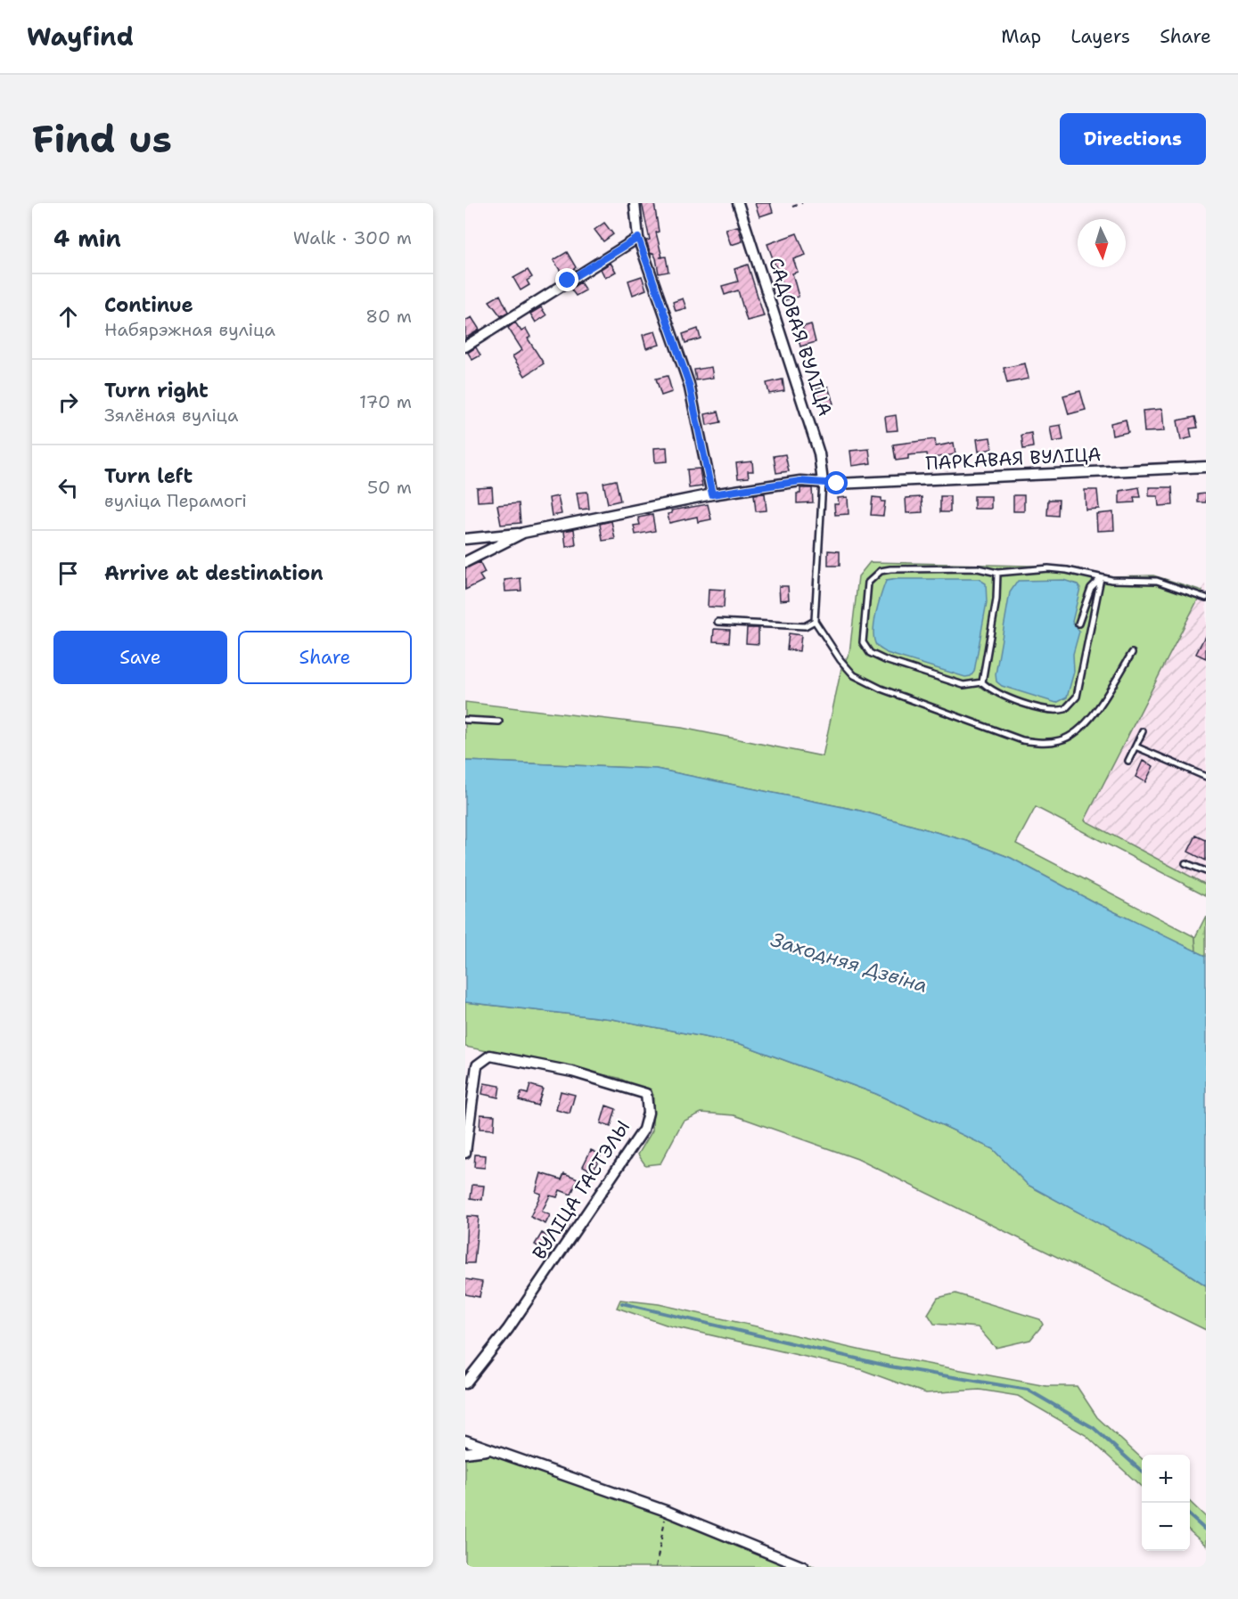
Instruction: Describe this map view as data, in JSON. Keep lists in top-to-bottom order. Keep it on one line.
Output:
{"streets":{"street":["САДОВАЯ ВУЛІЦА","ПАРКАВАЯ ВУЛІЦА","ВУЛІЦА ГАСТЭЛЫ"]},"crossings":[["САДОВАЯ ВУЛІЦА","ПАРКАВАЯ ВУЛІЦА"]],"water":["Заходняя Дзвіна"],"north":"bottom","page":{"header":"Wayfind","nav":["Map","Layers","Share"],"buttons":["Directions",["Save","Share"]],"title":"Find us","heading":["4 min","Walk · 300 m"],"list":[["Continue","Набярэжная вуліца","80 m"],["Turn right","Зялёная вуліца","170 m"],["Turn left","вуліца Перамогі","50 m"],"Arrive at destination"],"map_buttons":["+","−"]}}
